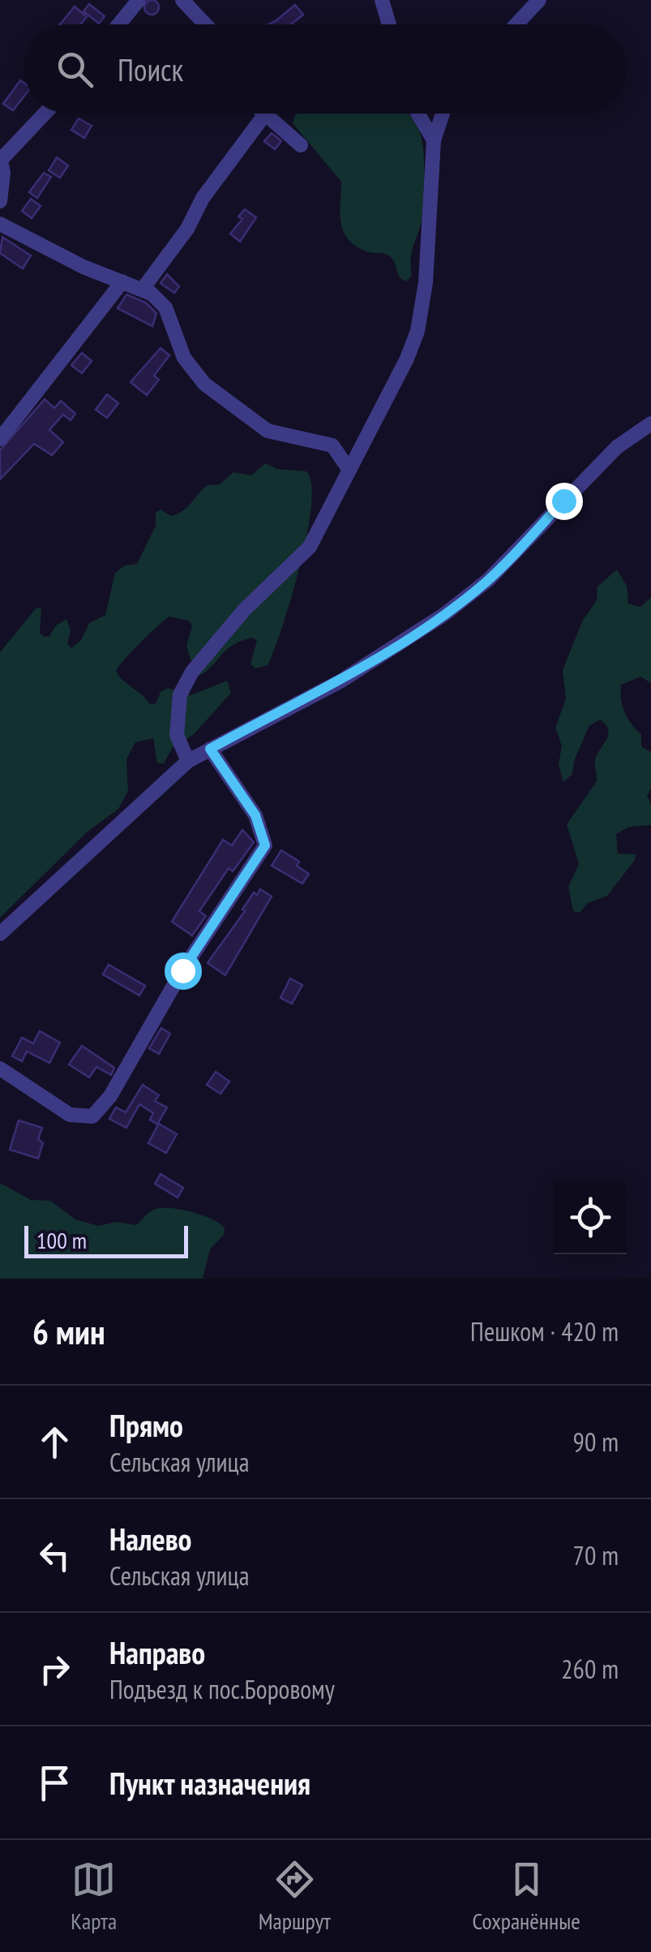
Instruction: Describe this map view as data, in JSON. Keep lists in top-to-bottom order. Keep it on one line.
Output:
{"scale_bar":"100 m","page":{"search":"Поиск","scale":"100 m","heading":["6 мин","Пешком · 420 m"],"list":[["Прямо","Сельская улица","90 m"],["Налево","Сельская улица","70 m"],["Направо","Подъезд к пос.Боровому","260 m"],"Пункт назначения"],"nav":["Карта","Маршрут","Сохранённые"]}}
